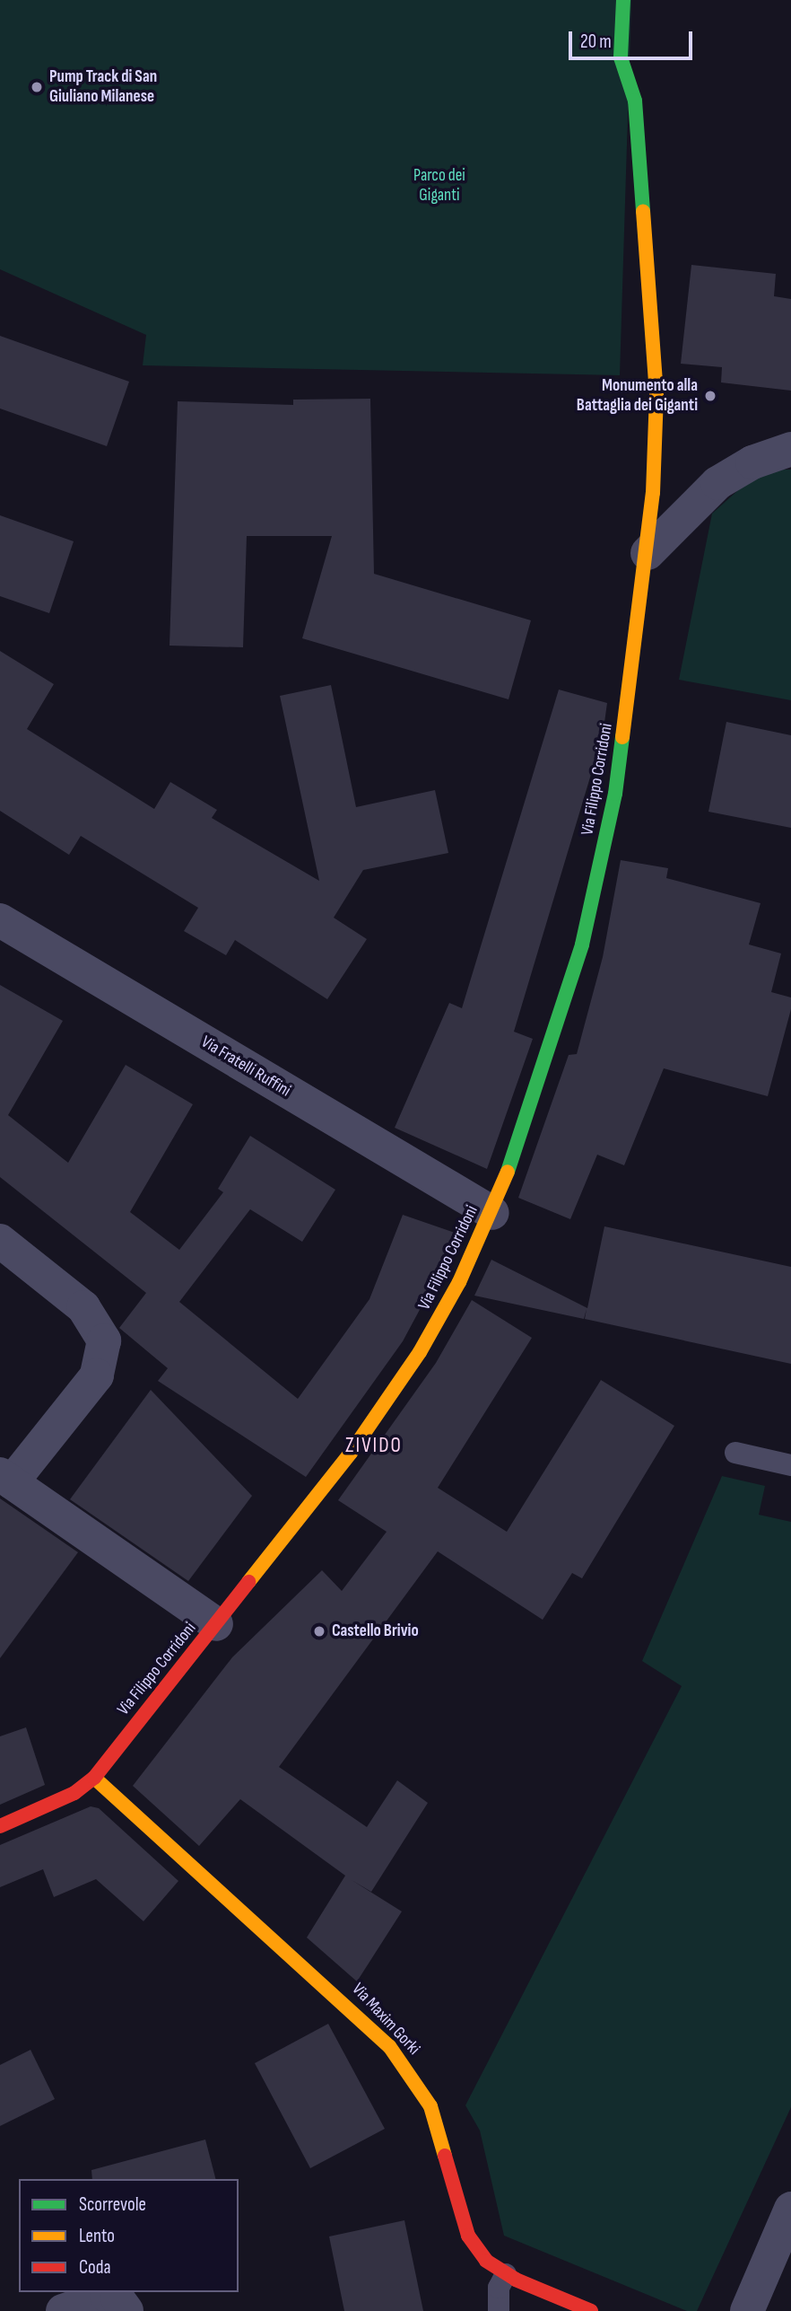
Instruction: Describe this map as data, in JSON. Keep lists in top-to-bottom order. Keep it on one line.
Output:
{"streets":{"street":["Via Filippo Corridoni","Via Fratelli Ruffini","Via Maxim Gorki"]},"crossings":[["Via Filippo Corridoni","Via Fratelli Ruffini"],["Via Filippo Corridoni","Via Maxim Gorki"]],"districts":["ZIVIDO"],"parks":["Parco dei Giganti"],"places":["Pump Track di San Giuliano Milanese","Monumento alla Battaglia dei Giganti","Castello Brivio"],"legend":["Scorrevole","Lento","Coda"],"scale_bar":"20 m"}
